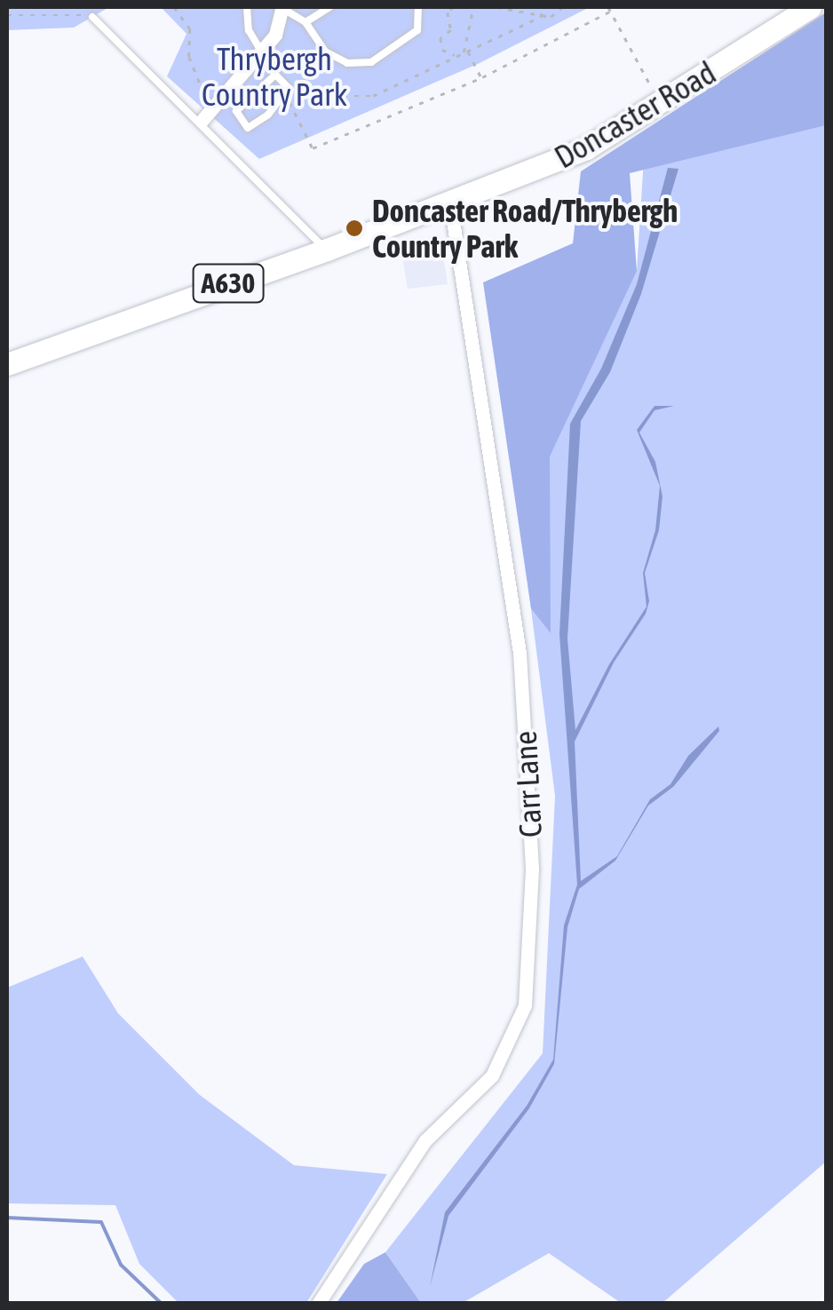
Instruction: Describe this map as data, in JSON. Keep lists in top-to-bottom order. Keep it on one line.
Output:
{"streets":{"main road":["Doncaster Road","A630"],"street":["Carr Lane"]},"crossings":[["Doncaster Road","A630"],["Doncaster Road","Carr Lane"],["A630","Carr Lane"]],"parks":["Thrybergh Country Park"],"places":["Doncaster Road/Thrybergh Country Park"]}
